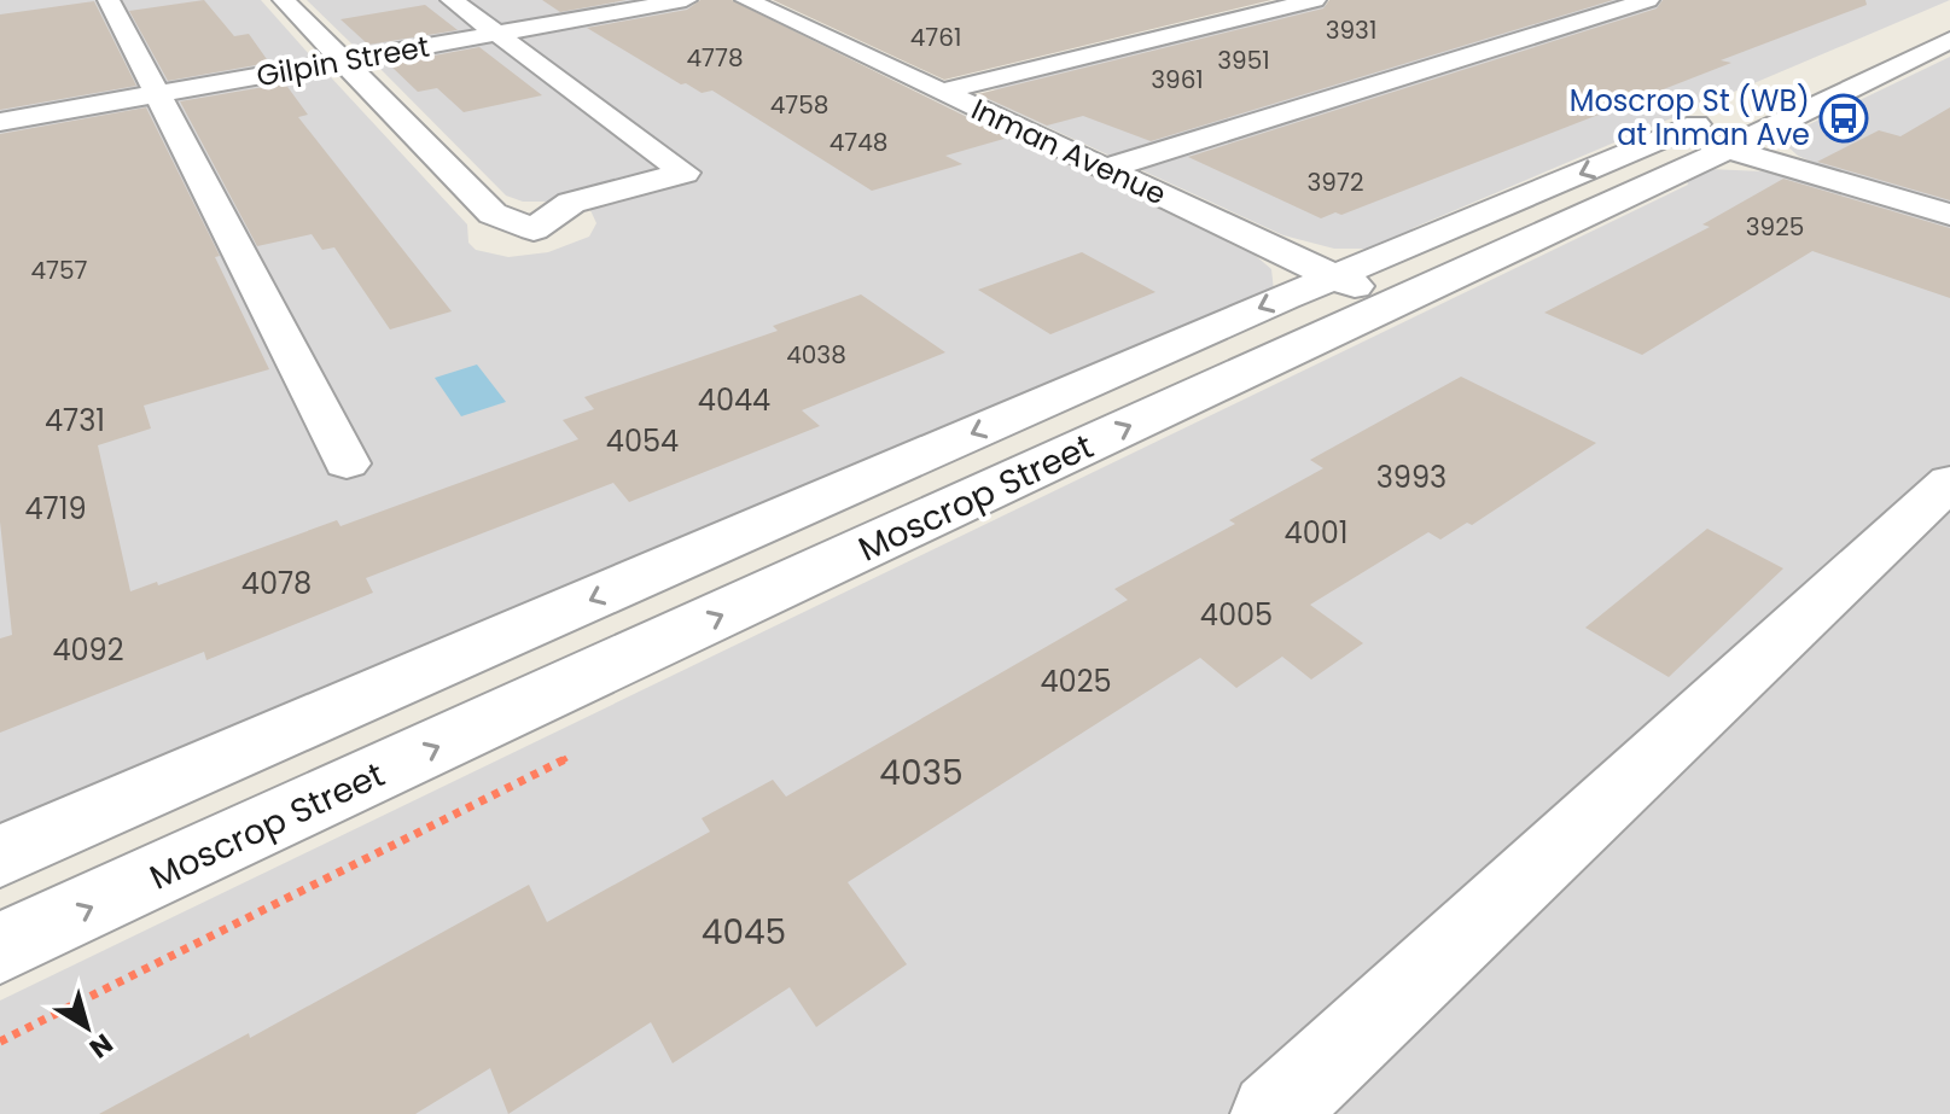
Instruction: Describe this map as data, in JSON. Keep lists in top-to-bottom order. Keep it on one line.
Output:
{"streets":{"street":["Gilpin Street","Inman Avenue","Moscrop Street"]},"crossings":[["Inman Avenue","Moscrop Street"]],"places":{"bus stop":["Moscrop St (WB) at Inman Ave"]},"house_numbers":["3931","4761","4778","3951","3961","4758","4748","3972","3925","4757","4038","4044","4731","4054","3993","4719","4001","4078","4005","4092","4025","4035","4045"],"north":"bottom right"}
